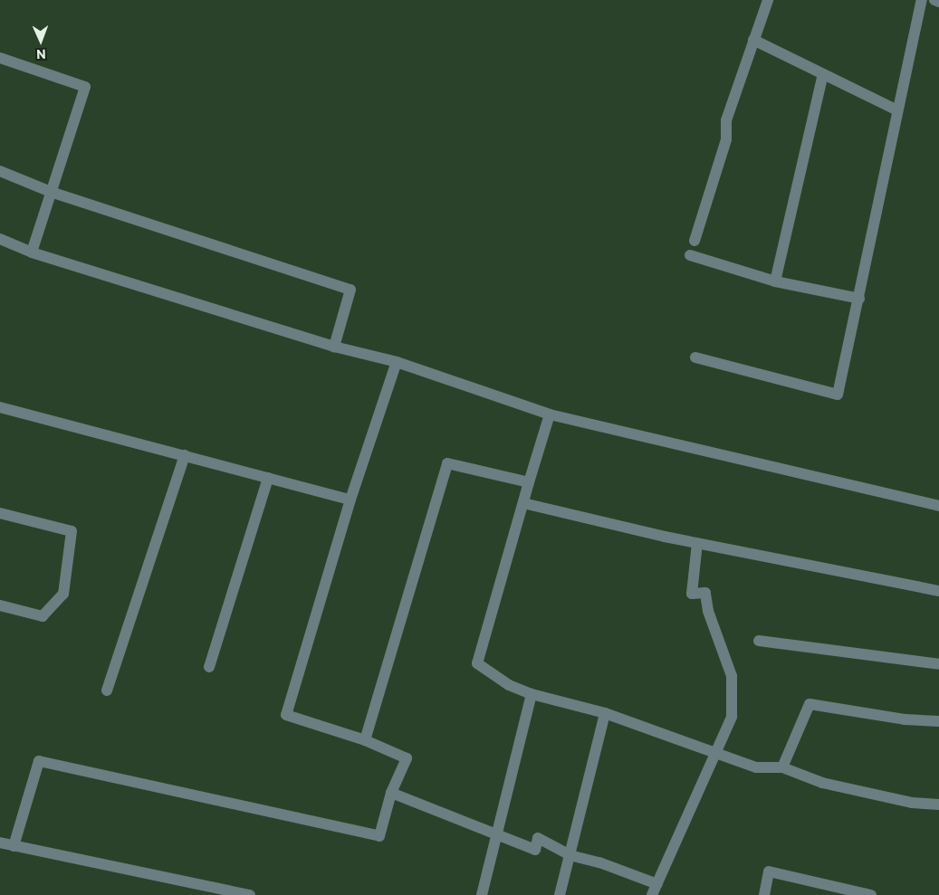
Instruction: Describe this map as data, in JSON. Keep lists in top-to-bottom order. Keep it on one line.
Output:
{"north":"bottom"}
